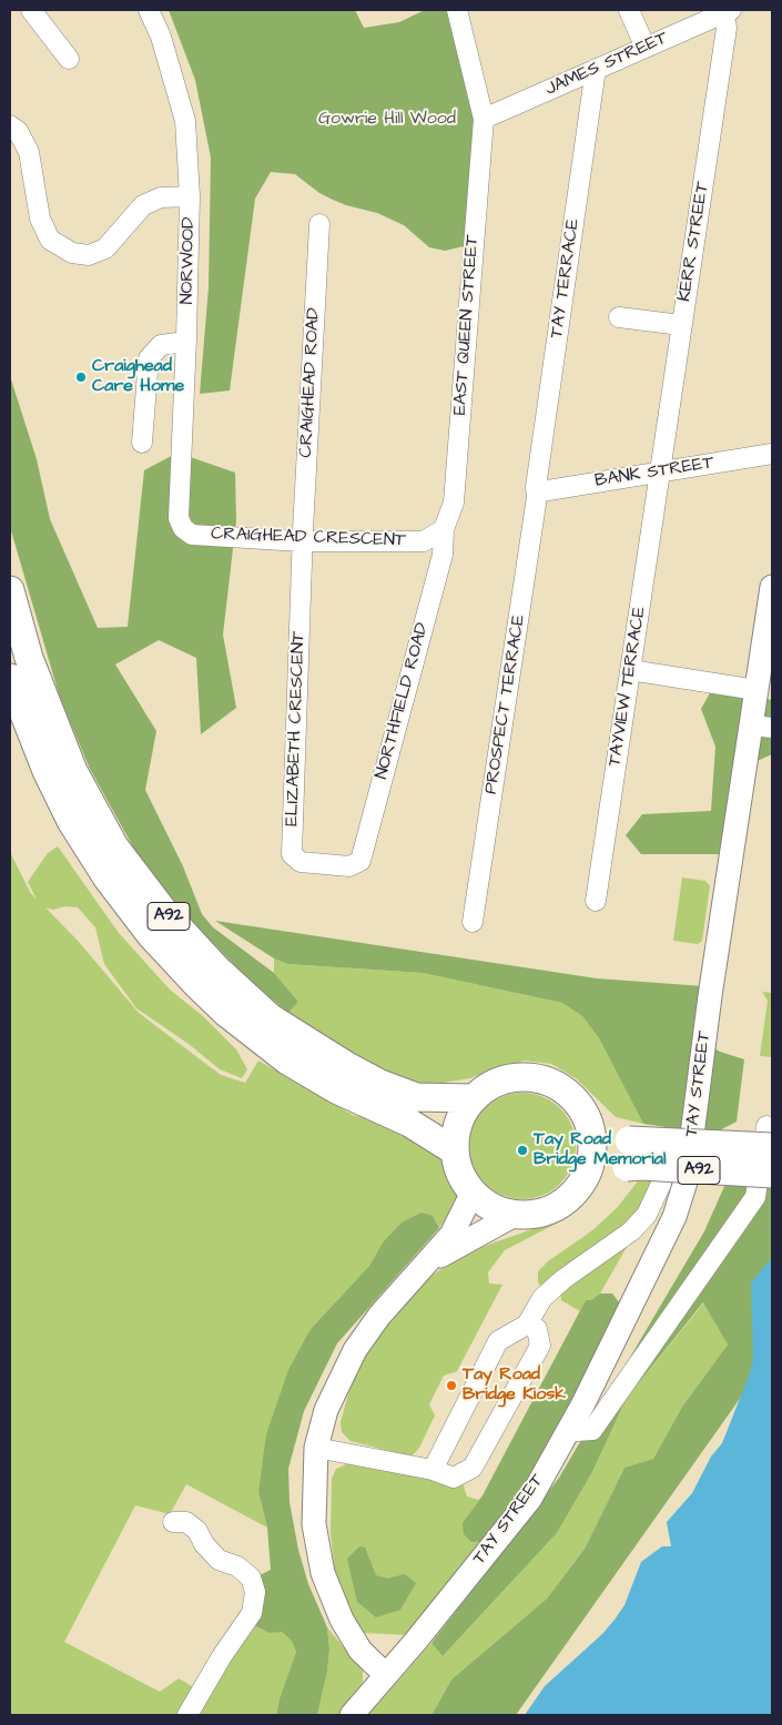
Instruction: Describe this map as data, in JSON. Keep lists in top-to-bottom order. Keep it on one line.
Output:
{"streets":{"highway":["A92"],"main road":["TAY STREET"],"street":["JAMES STREET","KERR STREET","NORWOOD","TAY TERRACE","EAST QUEEN STREET","CRAIGHEAD ROAD","BANK STREET","CRAIGHEAD CRESCENT","TAYVIEW TERRACE","NORTHFIELD ROAD","PROSPECT TERRACE","ELIZABETH CRESCENT"]},"crossings":[["JAMES STREET","KERR STREET"],["JAMES STREET","TAY TERRACE"],["JAMES STREET","EAST QUEEN STREET"],["KERR STREET","BANK STREET"],["KERR STREET","TAYVIEW TERRACE"],["NORWOOD","CRAIGHEAD CRESCENT"],["TAY TERRACE","BANK STREET"],["TAY TERRACE","PROSPECT TERRACE"],["EAST QUEEN STREET","CRAIGHEAD CRESCENT"],["EAST QUEEN STREET","NORTHFIELD ROAD"],["CRAIGHEAD ROAD","CRAIGHEAD CRESCENT"],["CRAIGHEAD ROAD","ELIZABETH CRESCENT"],["BANK STREET","TAYVIEW TERRACE"],["BANK STREET","PROSPECT TERRACE"],["CRAIGHEAD CRESCENT","NORTHFIELD ROAD"],["CRAIGHEAD CRESCENT","ELIZABETH CRESCENT"],["NORTHFIELD ROAD","ELIZABETH CRESCENT"]],"parks":["Gowrie Hill Wood"],"places":["Craighead Care Home","Tay Road Bridge Memorial","Tay Road Bridge Kiosk"]}
